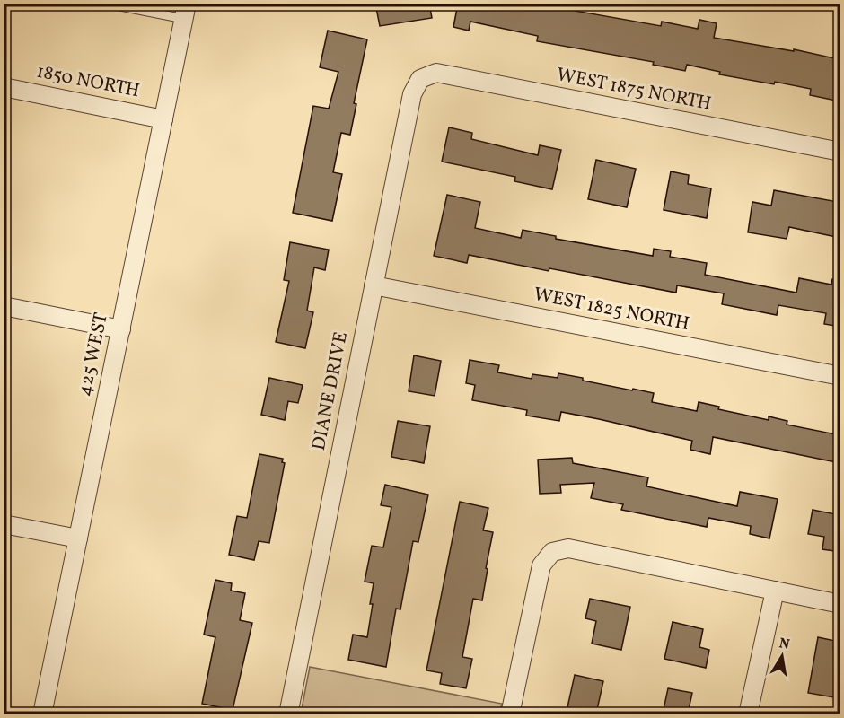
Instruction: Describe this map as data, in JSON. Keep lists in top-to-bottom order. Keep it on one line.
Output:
{"streets":{"street":["1850 NORTH","WEST 1875 NORTH","WEST 1825 NORTH","425 WEST","DIANE DRIVE"]},"crossings":[["1850 NORTH","425 WEST"],["WEST 1875 NORTH","DIANE DRIVE"],["WEST 1825 NORTH","DIANE DRIVE"]],"north":"top"}
